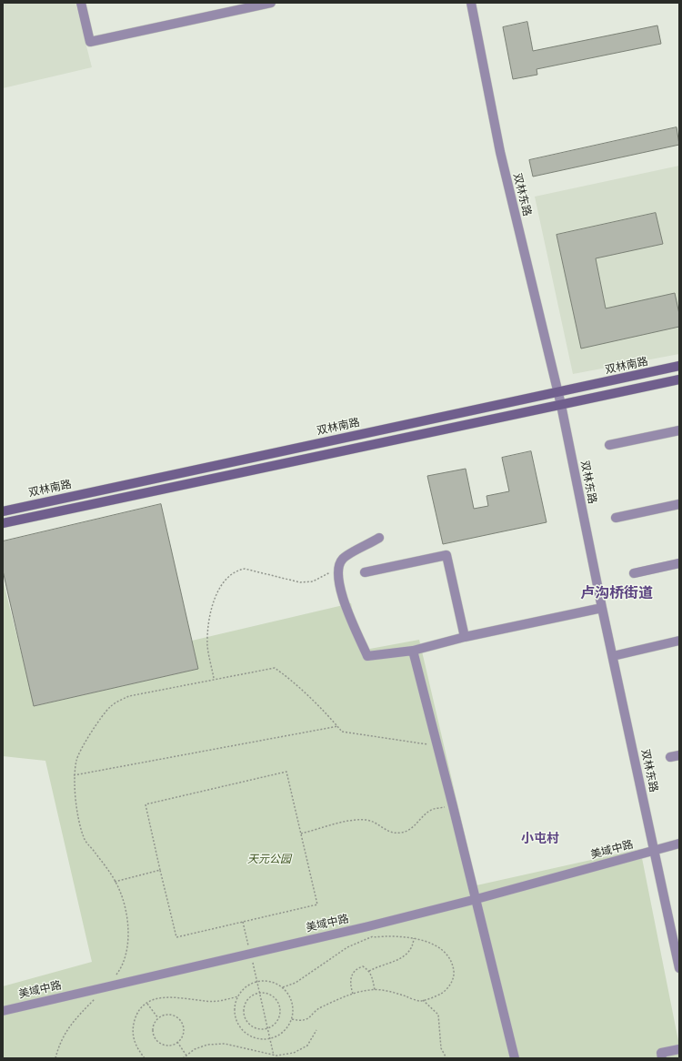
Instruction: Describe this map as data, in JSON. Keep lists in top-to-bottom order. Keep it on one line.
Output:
{"streets":{"street":["双林东路","双林南路","美域中路"]},"crossings":[["双林东路","双林南路"],["双林东路","美域中路"]],"districts":["卢沟桥街道","小屯村"],"parks":["天元公园"]}
